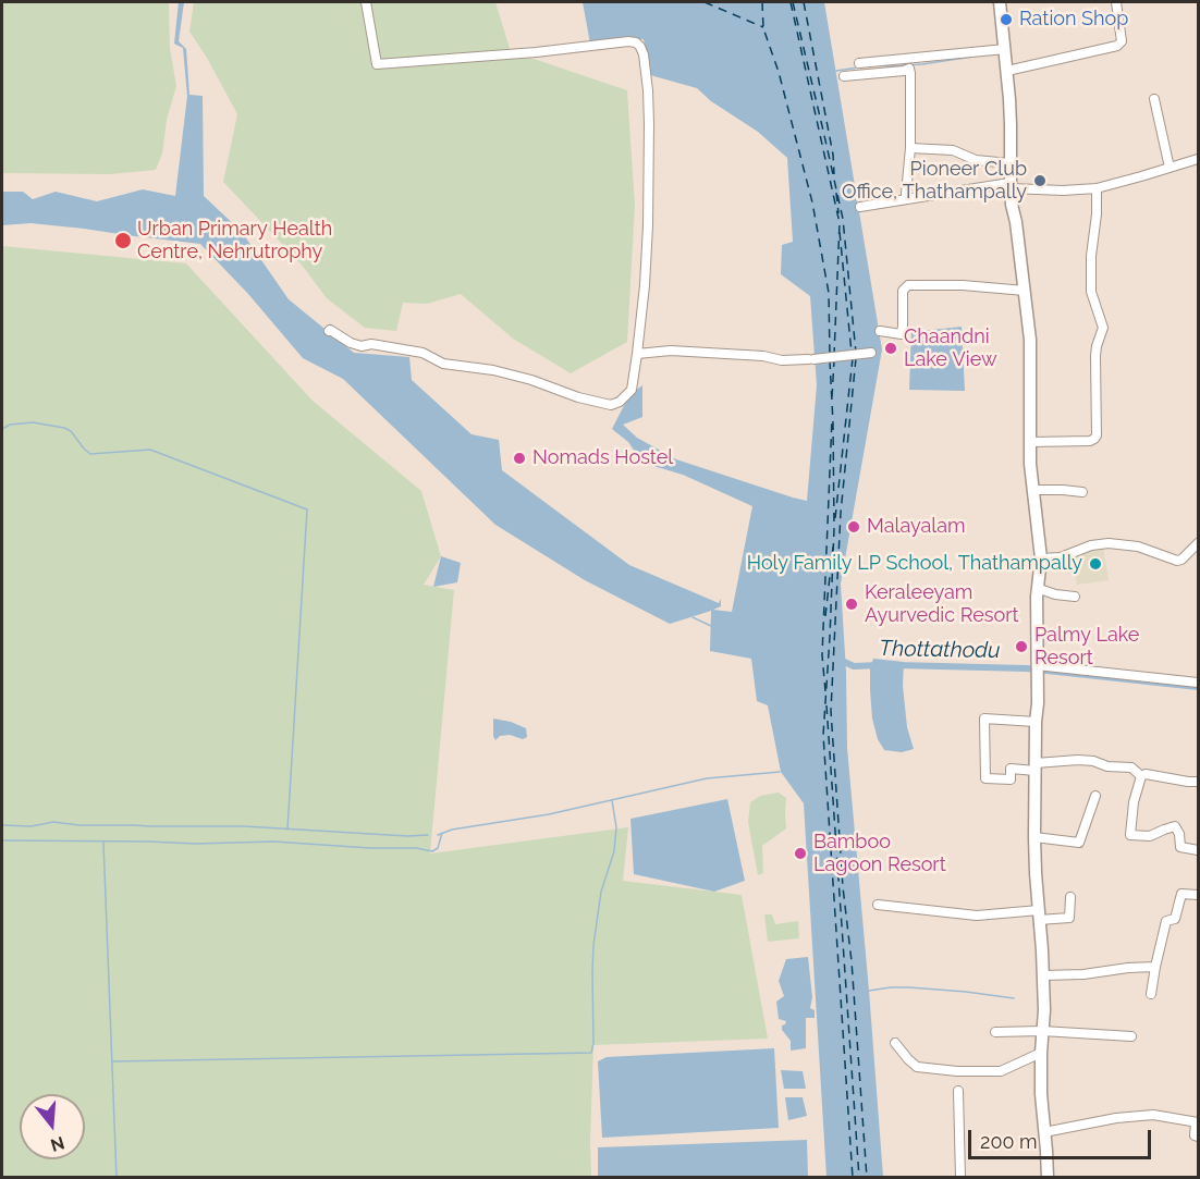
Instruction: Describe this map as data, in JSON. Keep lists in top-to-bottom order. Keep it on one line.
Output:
{"water":["Thottathodu"],"places":["Ration Shop","Pioneer Club Office, Thathampally","Urban Primary Health Centre, Nehrutrophy","Chaandni Lake View","Nomads Hostel","Malayalam","Holy Family LP School, Thathampally","Keraleeyam Ayurvedic Resort","Palmy Lake Resort","Bamboo Lagoon Resort"],"scale_bar":"200 m","north":"bottom"}
